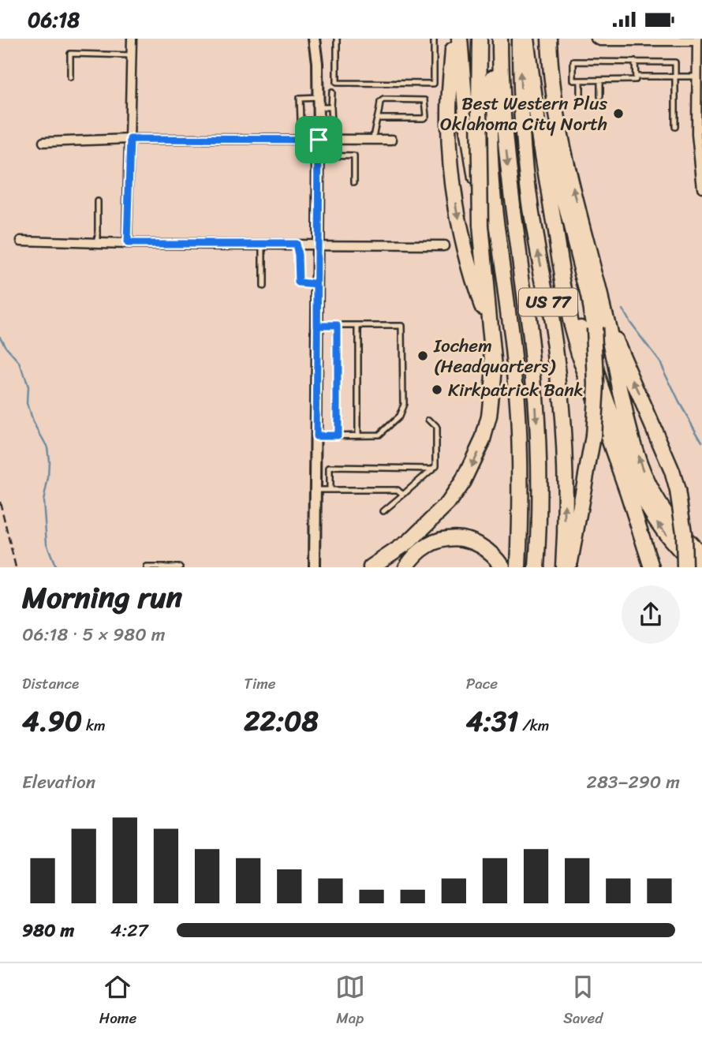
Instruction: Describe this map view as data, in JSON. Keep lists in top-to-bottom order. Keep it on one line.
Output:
{"streets":{"highway":["US 77"]},"places":["Best Western Plus Oklahoma City North","Iochem (Headquarters)","Kirkpatrick Bank"],"page":{"status":"06:18","heading":["Morning run","06:18 · 5 × 980 m"],"stats":[["Distance","4.90 km"],["Time","22:08"],["Pace","4:31 /km"]],"chart":["Elevation","283–290 m"],"list":[{"name":"980 m","note":"4:27"}],"tabs":["Home","Map","Saved"]}}
